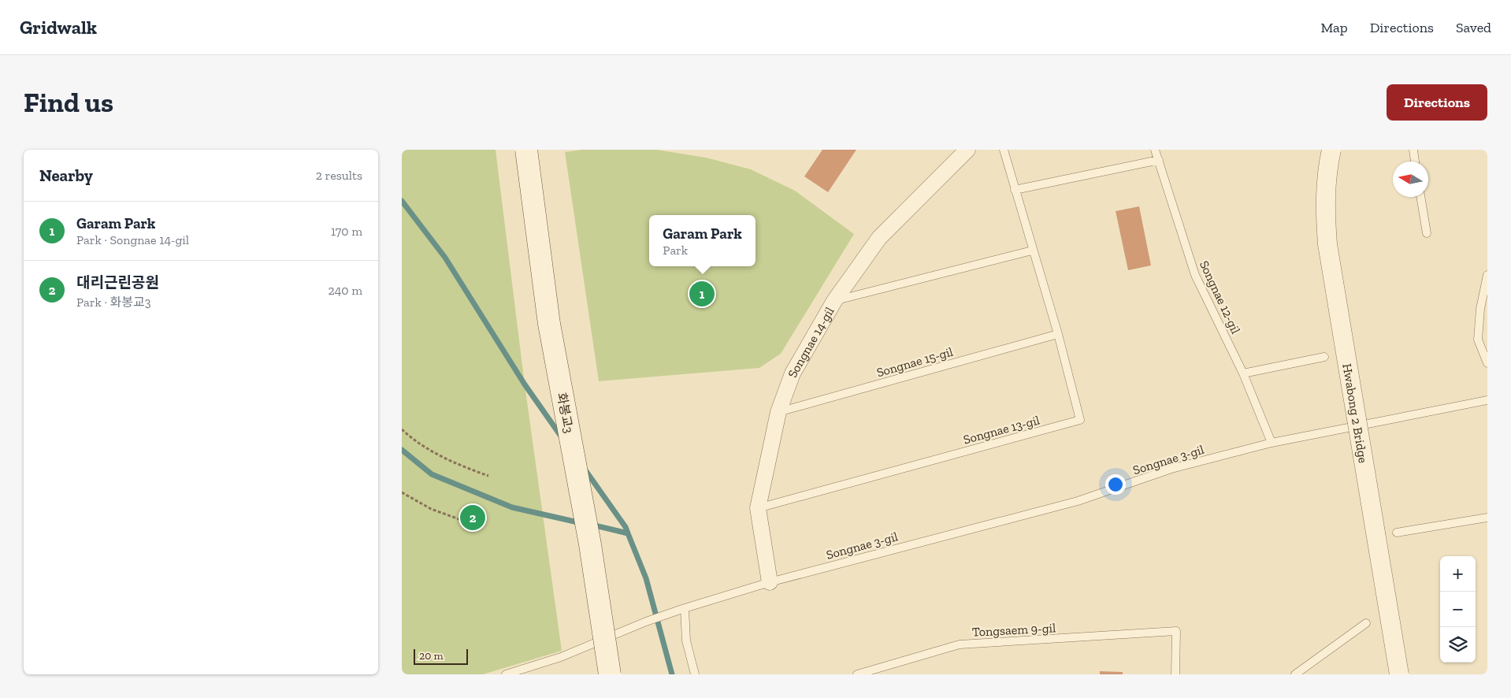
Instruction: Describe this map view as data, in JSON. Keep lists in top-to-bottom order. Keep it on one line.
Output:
{"streets":{"main road":["화봉교3"],"street":["Songnae 14-gil","Hwabong 2 Bridge"],"lane":["Songnae 12-gil","Songnae 15-gil","Songnae 13-gil","Songnae 3-gil","Tongsaem 9-gil"]},"crossings":[["Songnae 12-gil","Songnae 3-gil"],["Songnae 14-gil","Songnae 15-gil"],["Songnae 14-gil","Songnae 13-gil"],["Songnae 14-gil","Songnae 3-gil"],["Songnae 15-gil","Songnae 13-gil"]],"scale_bar":"20 m","north":"left","page":{"header":"Gridwalk","nav":["Map","Directions","Saved"],"buttons":"Directions","title":"Find us","heading":["Nearby","2 results"],"list":[{"mark":"1","name":"Garam Park","note":"Park · Songnae 14-gil","value":"170 m"},{"mark":"2","name":"대리근린공원","note":"Park · 화봉교3","value":"240 m"}],"popup":["Garam Park","Park"],"pins":["1","2"],"map_buttons":["+","−"],"scale":"20 m"}}
